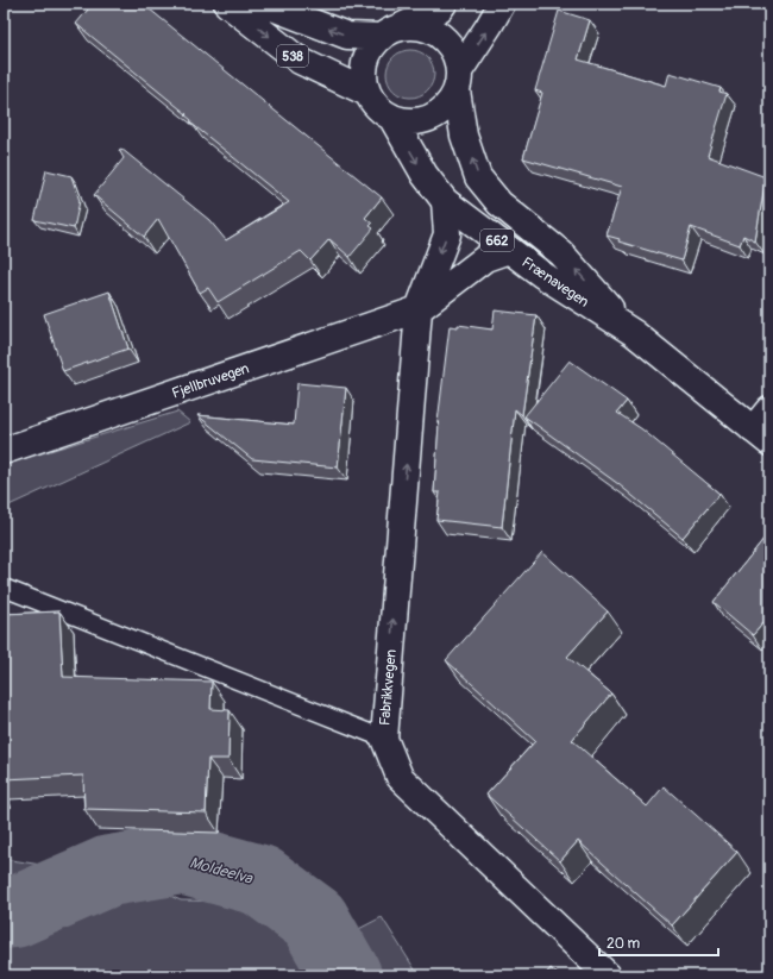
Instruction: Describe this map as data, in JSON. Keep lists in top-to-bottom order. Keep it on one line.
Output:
{"streets":{"main road":["538","662","Frænavegen","Fjellbruvegen","Fabrikkvegen"]},"crossings":[["538","662"],["538","Frænavegen"],["662","Frænavegen"],["Frænavegen","Fabrikkvegen"],["Fjellbruvegen","Fabrikkvegen"]],"water":["Moldeelva"],"scale_bar":"20 m"}
